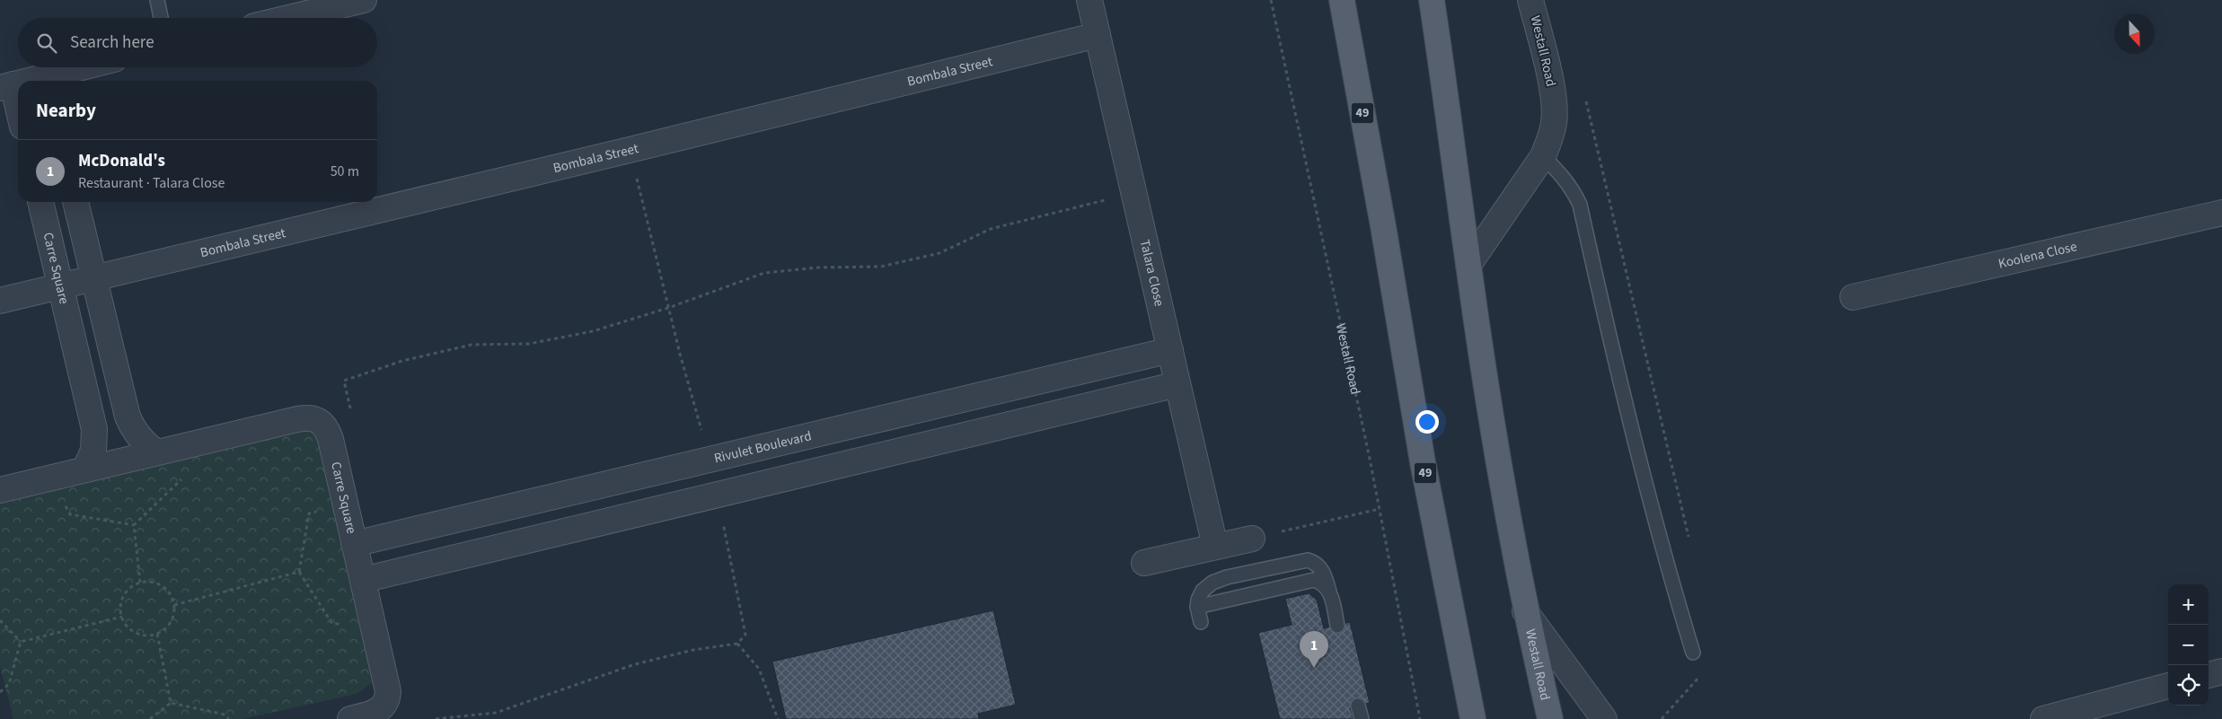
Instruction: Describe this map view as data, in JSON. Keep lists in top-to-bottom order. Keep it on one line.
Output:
{"streets":{"main road":["Westall Road","49"],"street":["Bombala Street","Koolena Close","Carre Square","Talara Close","Rivulet Boulevard"]},"crossings":[["Bombala Street","Carre Square"],["Bombala Street","Talara Close"],["Carre Square","Rivulet Boulevard"],["Talara Close","Rivulet Boulevard"]],"north":"bottom","page":{"search":"Search here","heading":"Nearby","list":[{"mark":"1","name":"McDonald's","note":"Restaurant · Talara Close","value":"50 m"}],"map_buttons":["+","−"],"pins":"1"}}
